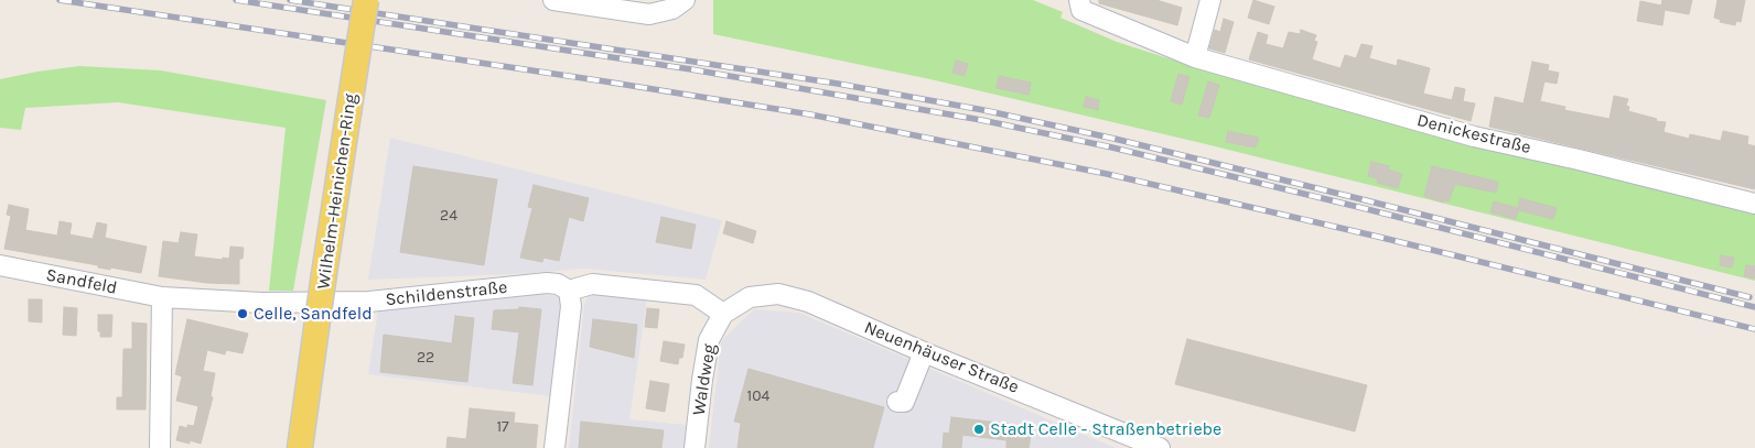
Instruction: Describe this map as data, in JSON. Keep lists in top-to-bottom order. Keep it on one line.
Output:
{"streets":{"main road":["Wilhelm-Heinichen-Ring"],"street":["Denickestraße","Sandfeld","Schildenstraße","Neuenhäuser Straße","Waldweg"]},"crossings":[["Sandfeld","Schildenstraße"],["Schildenstraße","Neuenhäuser Straße"],["Schildenstraße","Waldweg"],["Neuenhäuser Straße","Waldweg"]],"places":["Celle, Sandfeld","Stadt Celle - Straßenbetriebe"],"house_numbers":["24","22","104","17"]}
